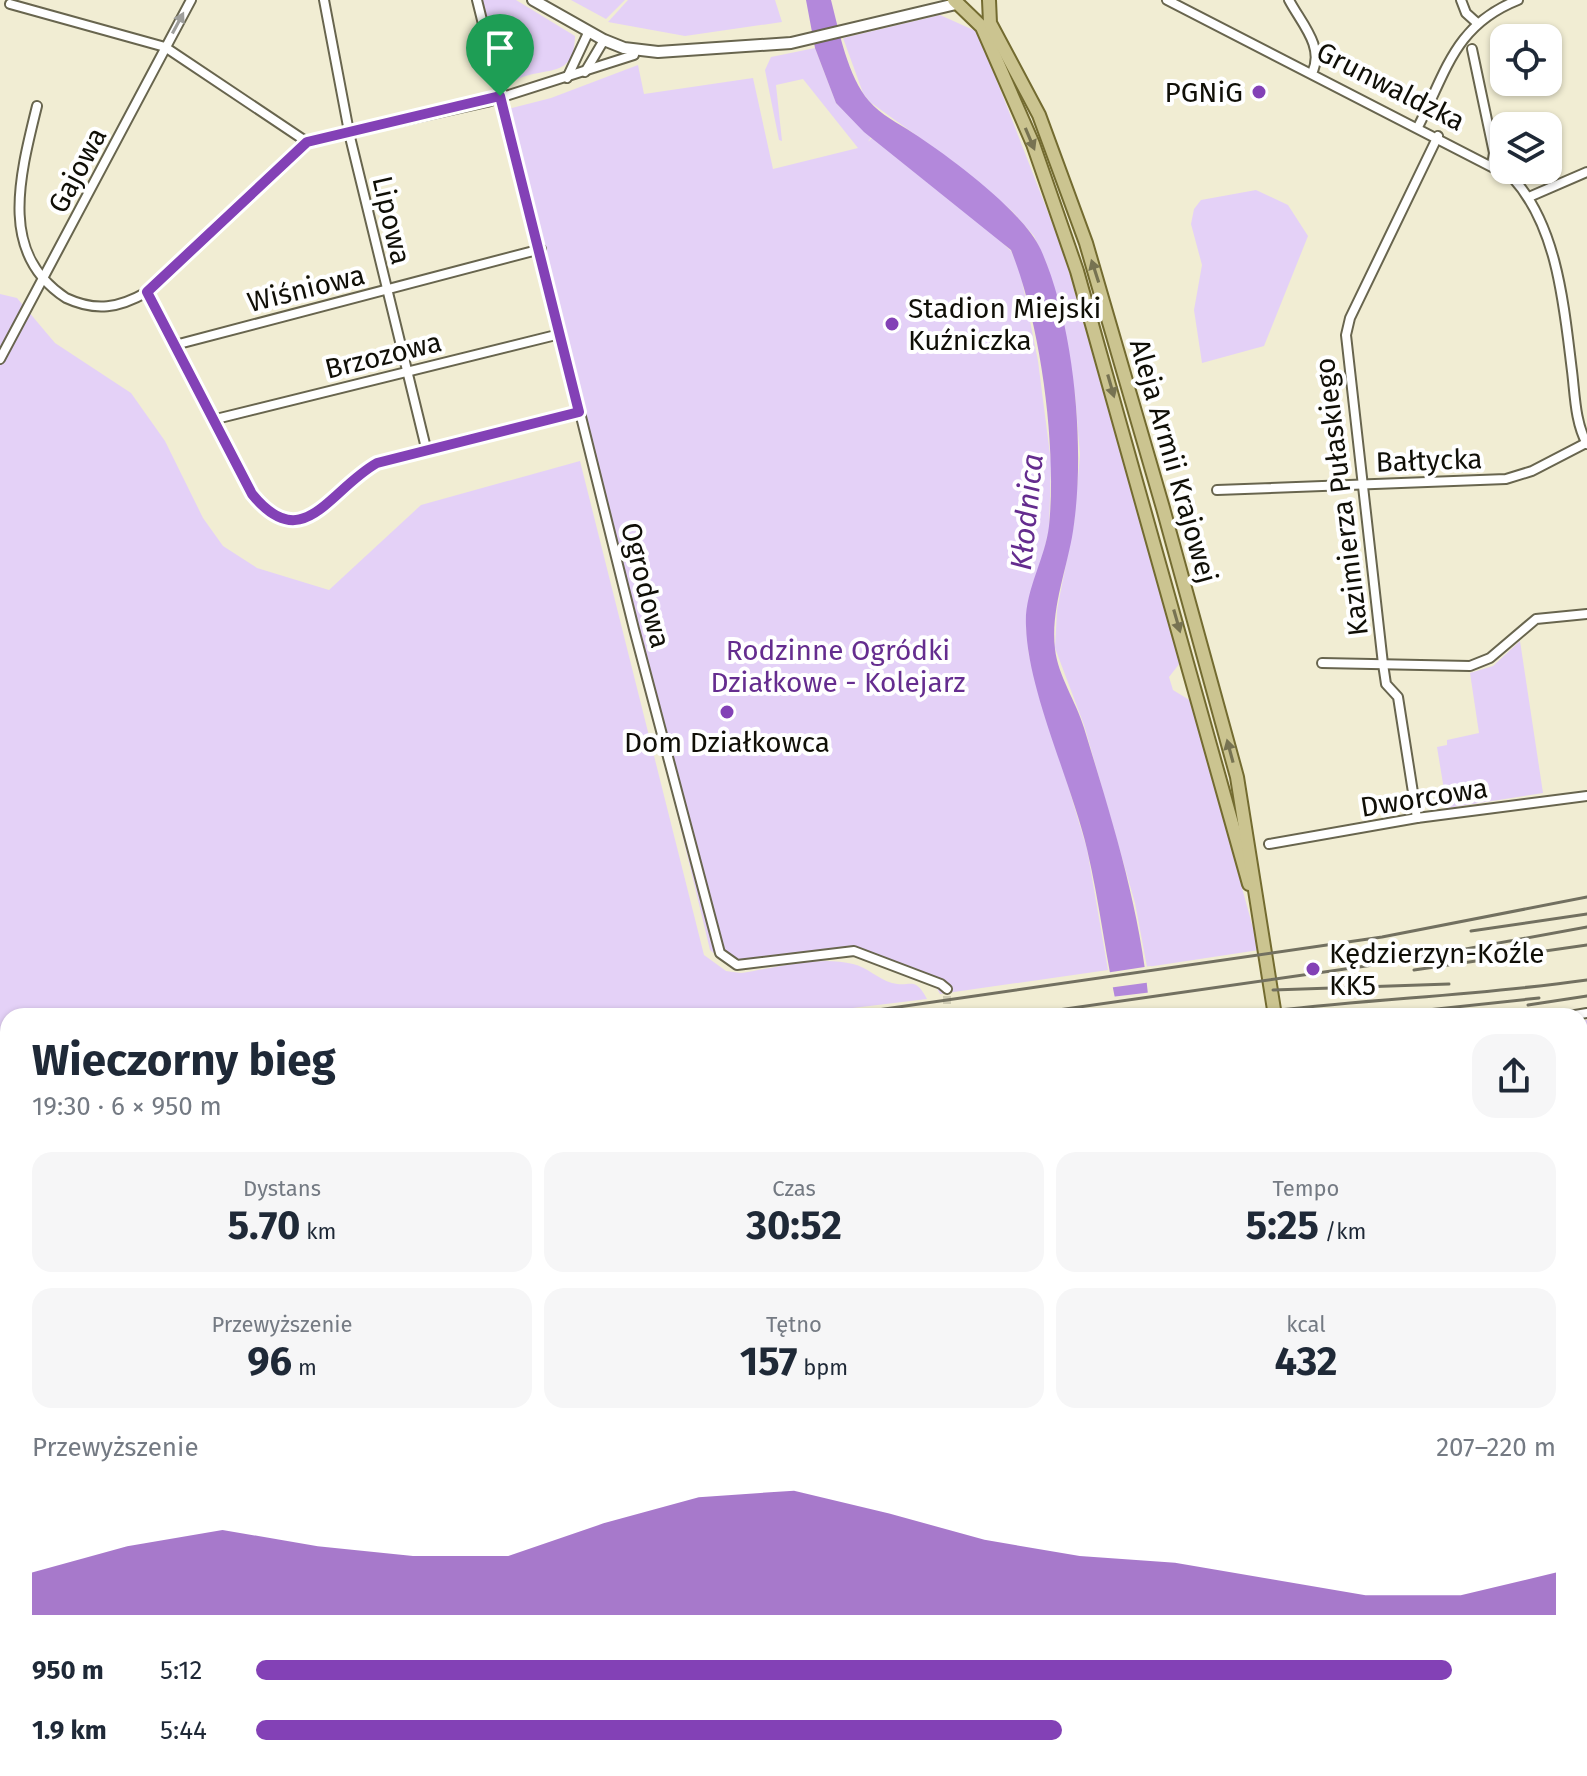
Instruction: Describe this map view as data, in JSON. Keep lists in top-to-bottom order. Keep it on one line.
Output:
{"streets":{"main road":["Aleja Armii Krajowej"],"street":["Grunwaldzka","Gajowa","Lipowa","Wiśniowa","Brzozowa","Bałtycka","Kazimierza Pułaskiego","Ogrodowa","Dworcowa"]},"crossings":[["Grunwaldzka","Bałtycka"],["Grunwaldzka","Kazimierza Pułaskiego"],["Lipowa","Wiśniowa"],["Lipowa","Brzozowa"],["Wiśniowa","Ogrodowa"],["Brzozowa","Ogrodowa"],["Bałtycka","Kazimierza Pułaskiego"],["Kazimierza Pułaskiego","Dworcowa"]],"water":["Kłodnica"],"parks":["Rodzinne Ogródki Działkowe - Kolejarz"],"places":["PGNiG","Stadion Miejski Kuźniczka","Dom Działkowca","Kędzierzyn-Koźle KK5"],"page":{"heading":["Wieczorny bieg","19:30 · 6 × 950 m"],"stats":[["Dystans","5.70 km"],["Czas","30:52"],["Tempo","5:25 /km"],["Przewyższenie","96 m"],["Tętno","157 bpm"],["kcal","432"]],"chart":["Przewyższenie","207–220 m"],"list":[{"name":"950 m","note":"5:12"},{"name":"1.9 km","note":"5:44"}]}}
